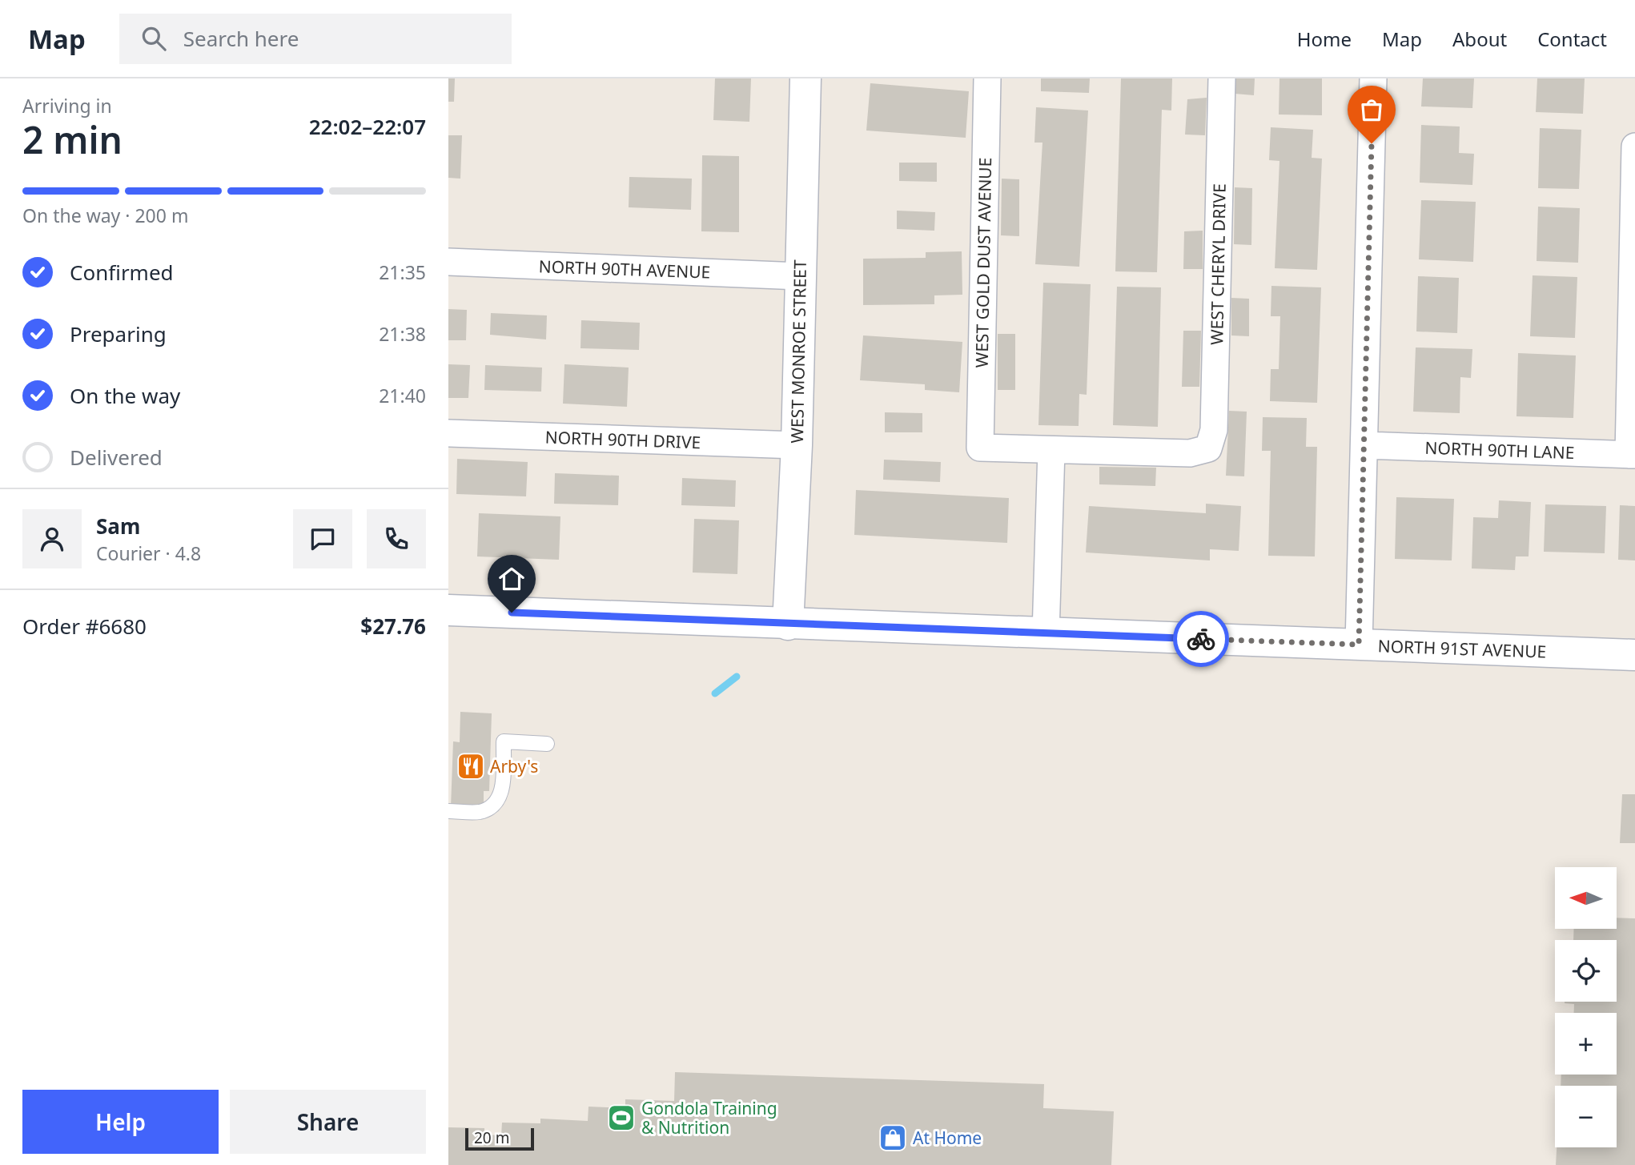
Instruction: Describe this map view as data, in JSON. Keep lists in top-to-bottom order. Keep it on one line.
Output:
{"streets":{"main road":["WEST MONROE STREET","NORTH 91ST AVENUE"],"street":["WEST GOLD DUST AVENUE","WEST CHERYL DRIVE","NORTH 90TH AVENUE","NORTH 90TH DRIVE","NORTH 90TH LANE"]},"crossings":[["WEST GOLD DUST AVENUE","WEST CHERYL DRIVE"],["NORTH 90TH AVENUE","WEST MONROE STREET"],["WEST MONROE STREET","NORTH 90TH DRIVE"],["WEST MONROE STREET","NORTH 91ST AVENUE"]],"places":{"restaurant":["Arby's"],"sports":["Gondola Training & Nutrition"],"shop":["At Home"]},"scale_bar":"20 m","north":"left","page":{"header":"Map","search":"Search here","nav":["Home","Map","About","Contact"],"heading":["2 min","Arriving in","22:02–22:07"],"panel":["Sam","Courier · 4.8","Order #6680","$27.76"],"bar":"On the way · 200 m","list":[["Confirmed","21:35"],["Preparing","21:38"],["On the way","21:40"],"Delivered"],"map_buttons":["+","−"],"buttons":["Help","Share"],"scale":"20 m"}}
